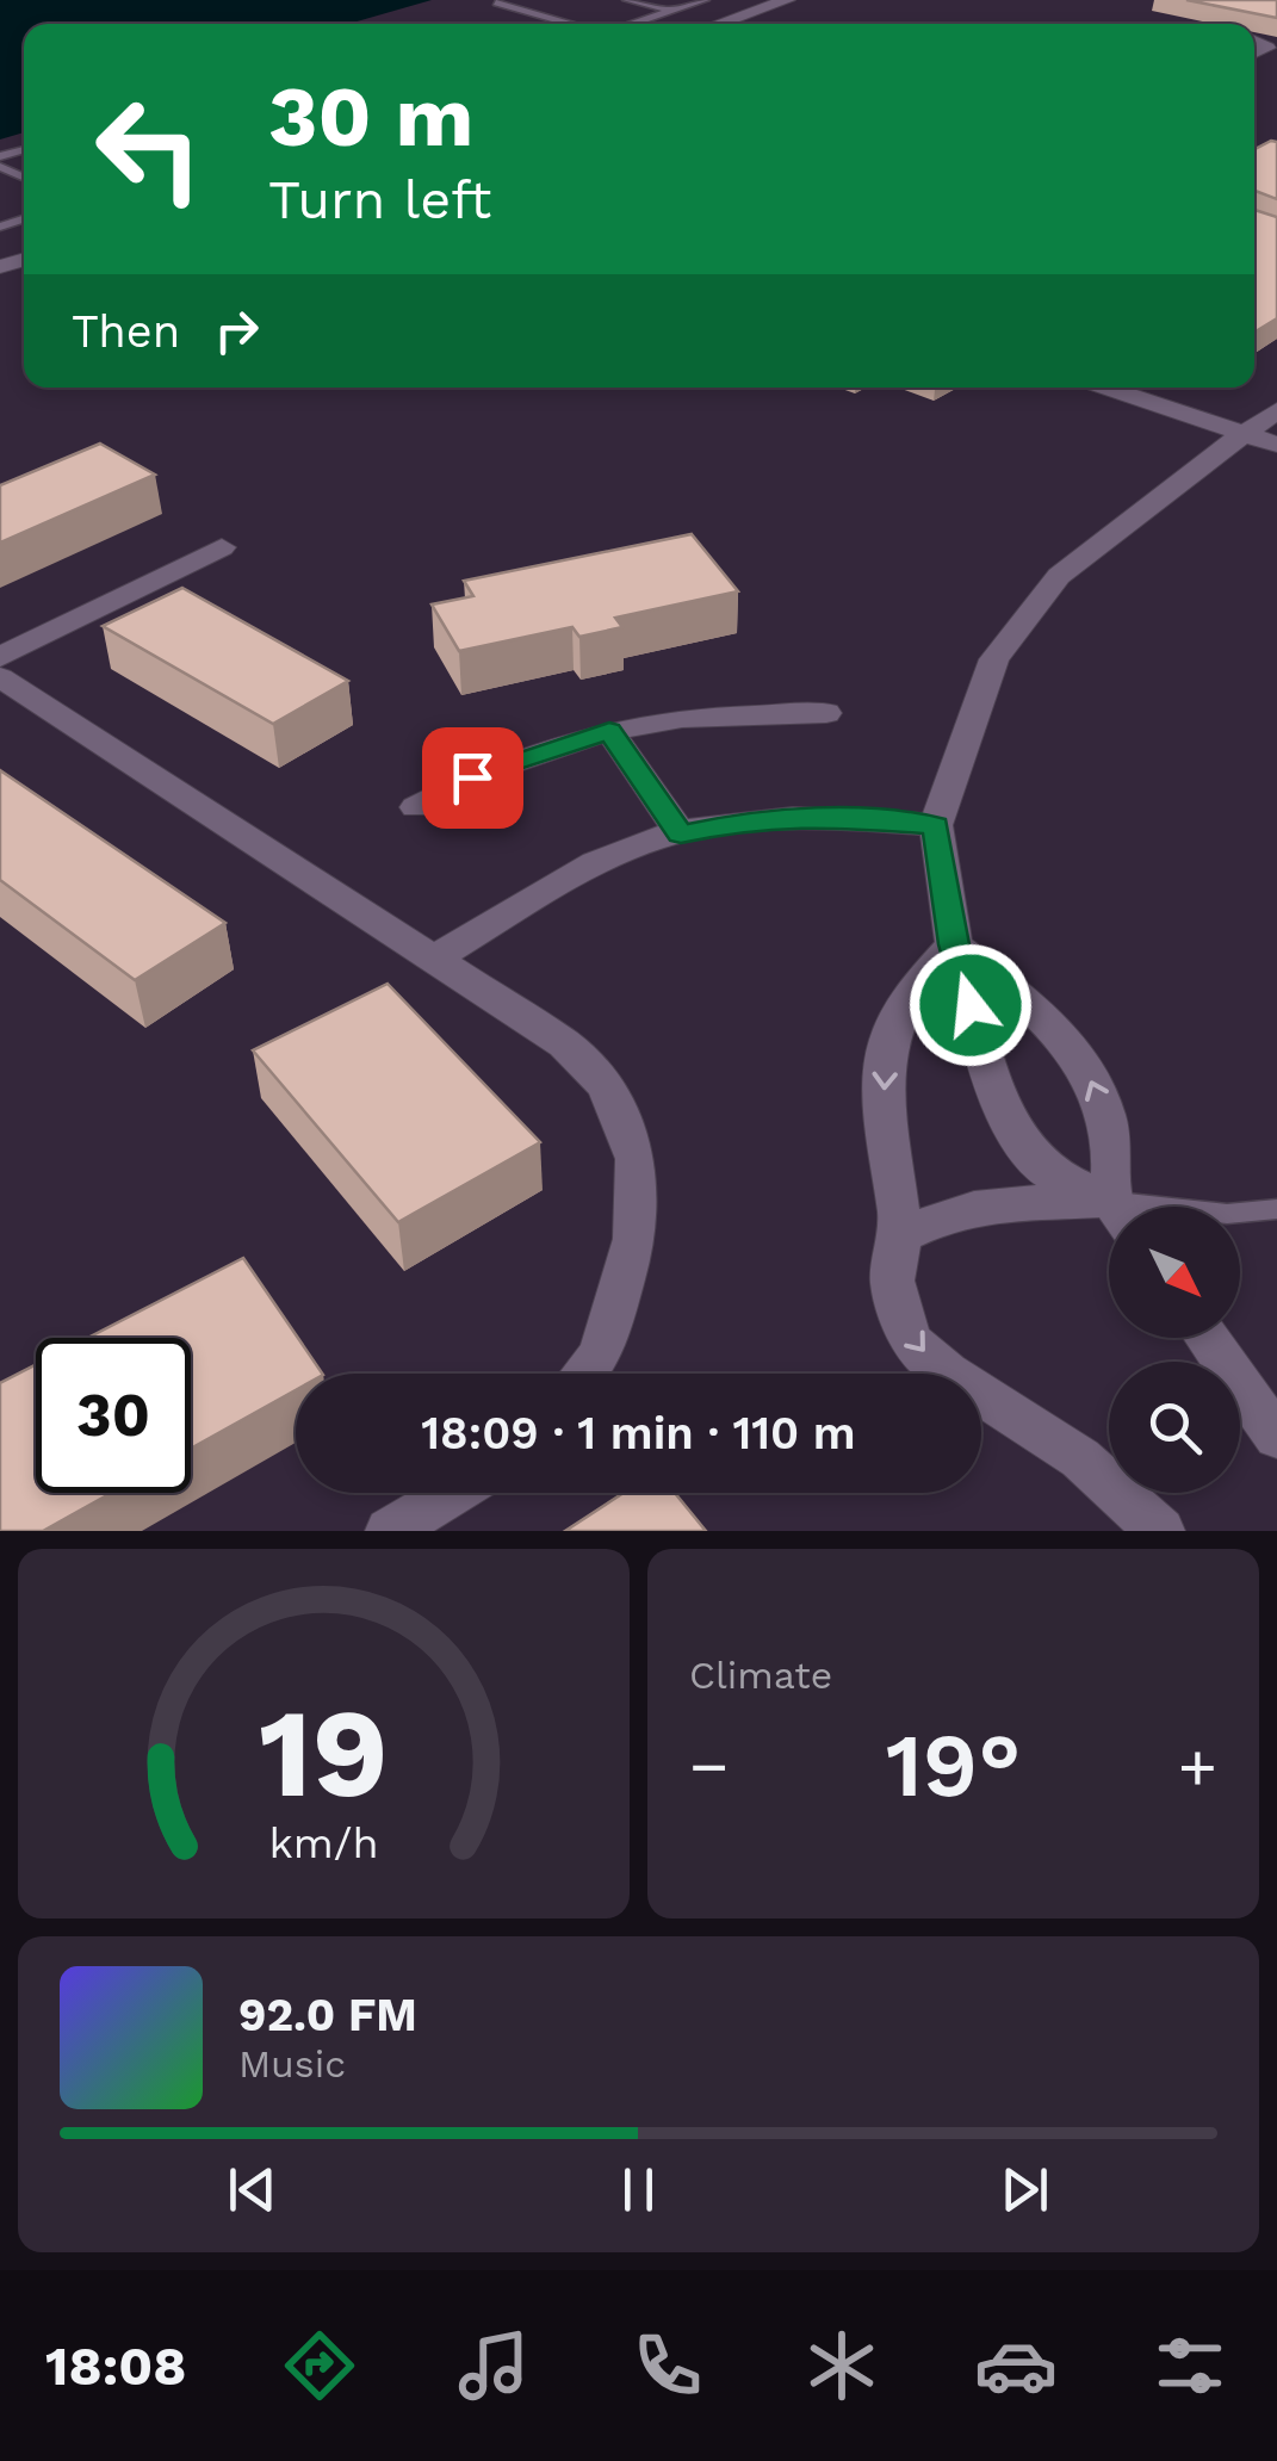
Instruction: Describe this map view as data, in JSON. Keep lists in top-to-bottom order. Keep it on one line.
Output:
{"north":"bottom right","page":{"turn":["30 m","Turn left"],"then":"Then","limit":"30","trip":"18:09 · 1 min · 110 m","tile":"Climate","heat":["−","19°","+"],"song":["92.0 FM","Music"],"tabs":"18:08","gauge":["19","km/h"]}}
